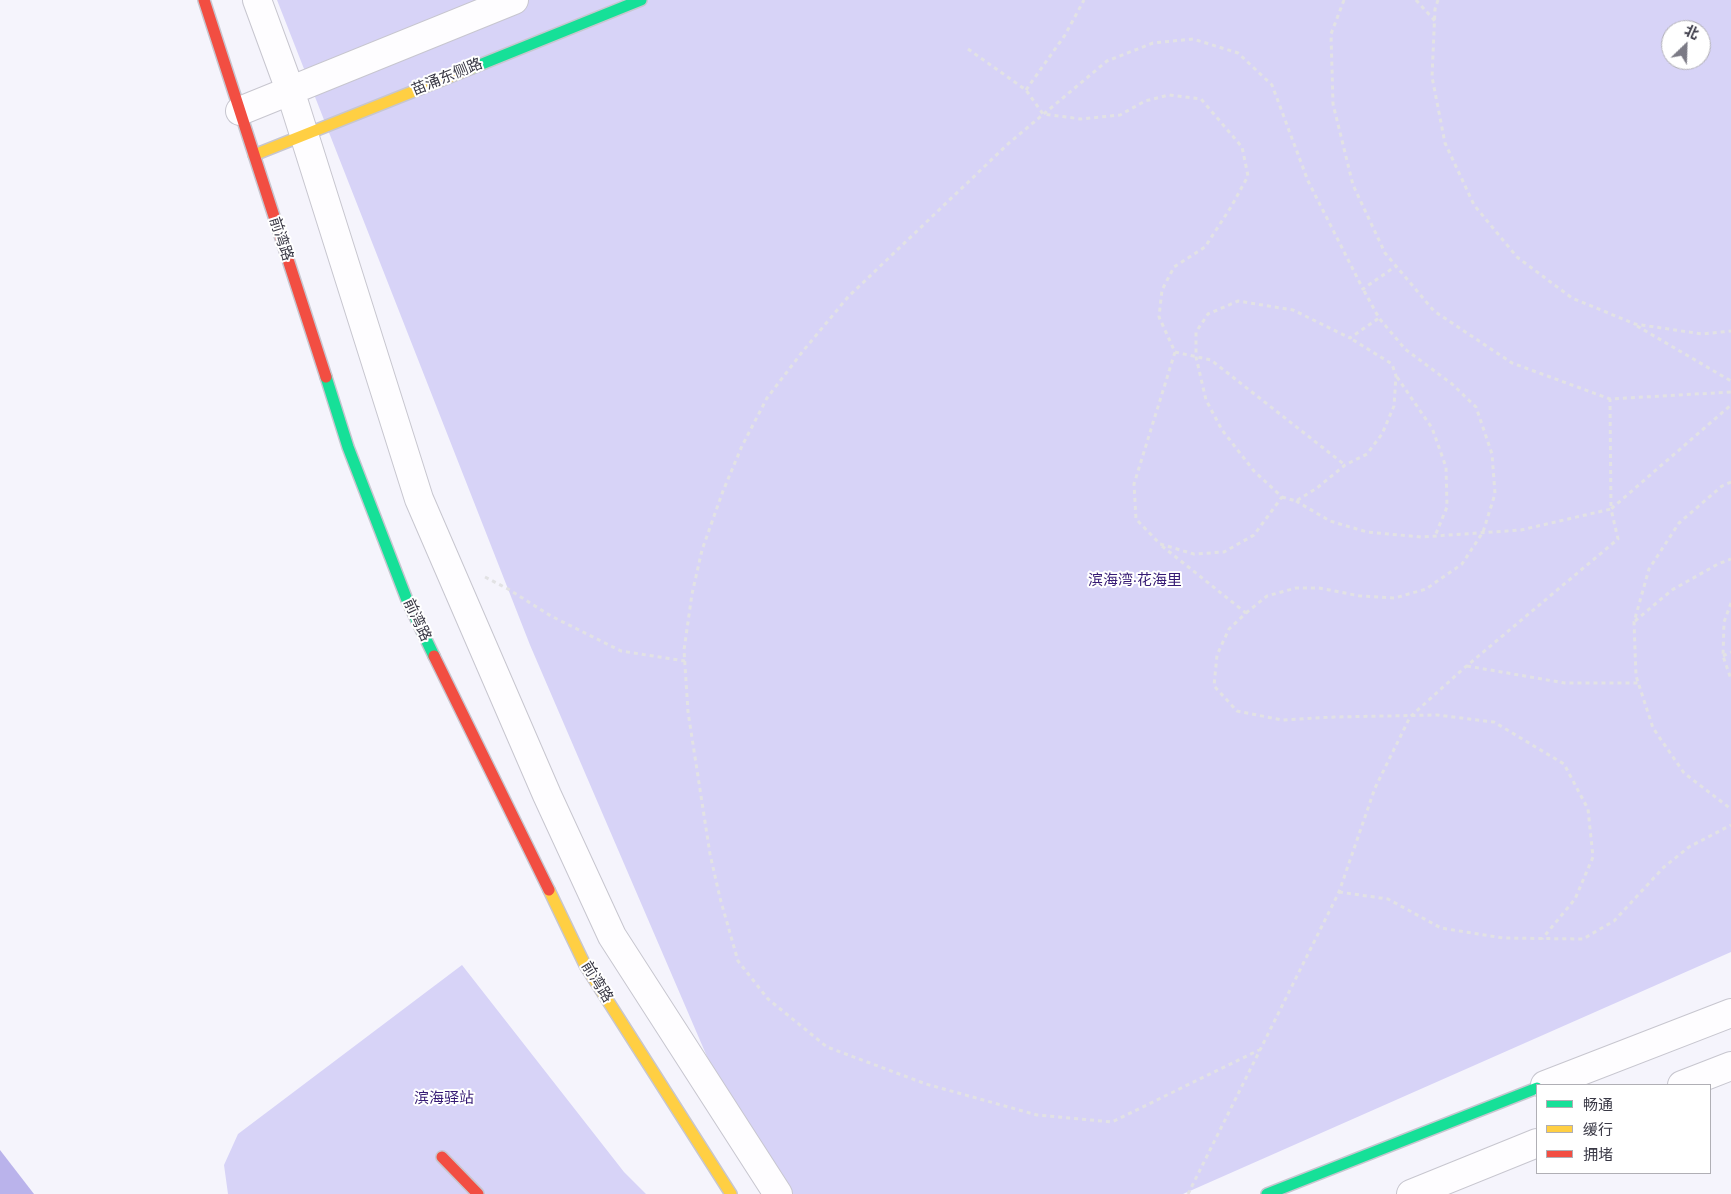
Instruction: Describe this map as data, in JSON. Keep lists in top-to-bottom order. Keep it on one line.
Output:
{"streets":{"street":["苗涌东侧路","前湾路"]},"crossings":[["苗涌东侧路","前湾路"]],"parks":["滨海湾·花海里","滨海驿站"],"legend":["畅通","缓行","拥堵"],"north":"top right"}
